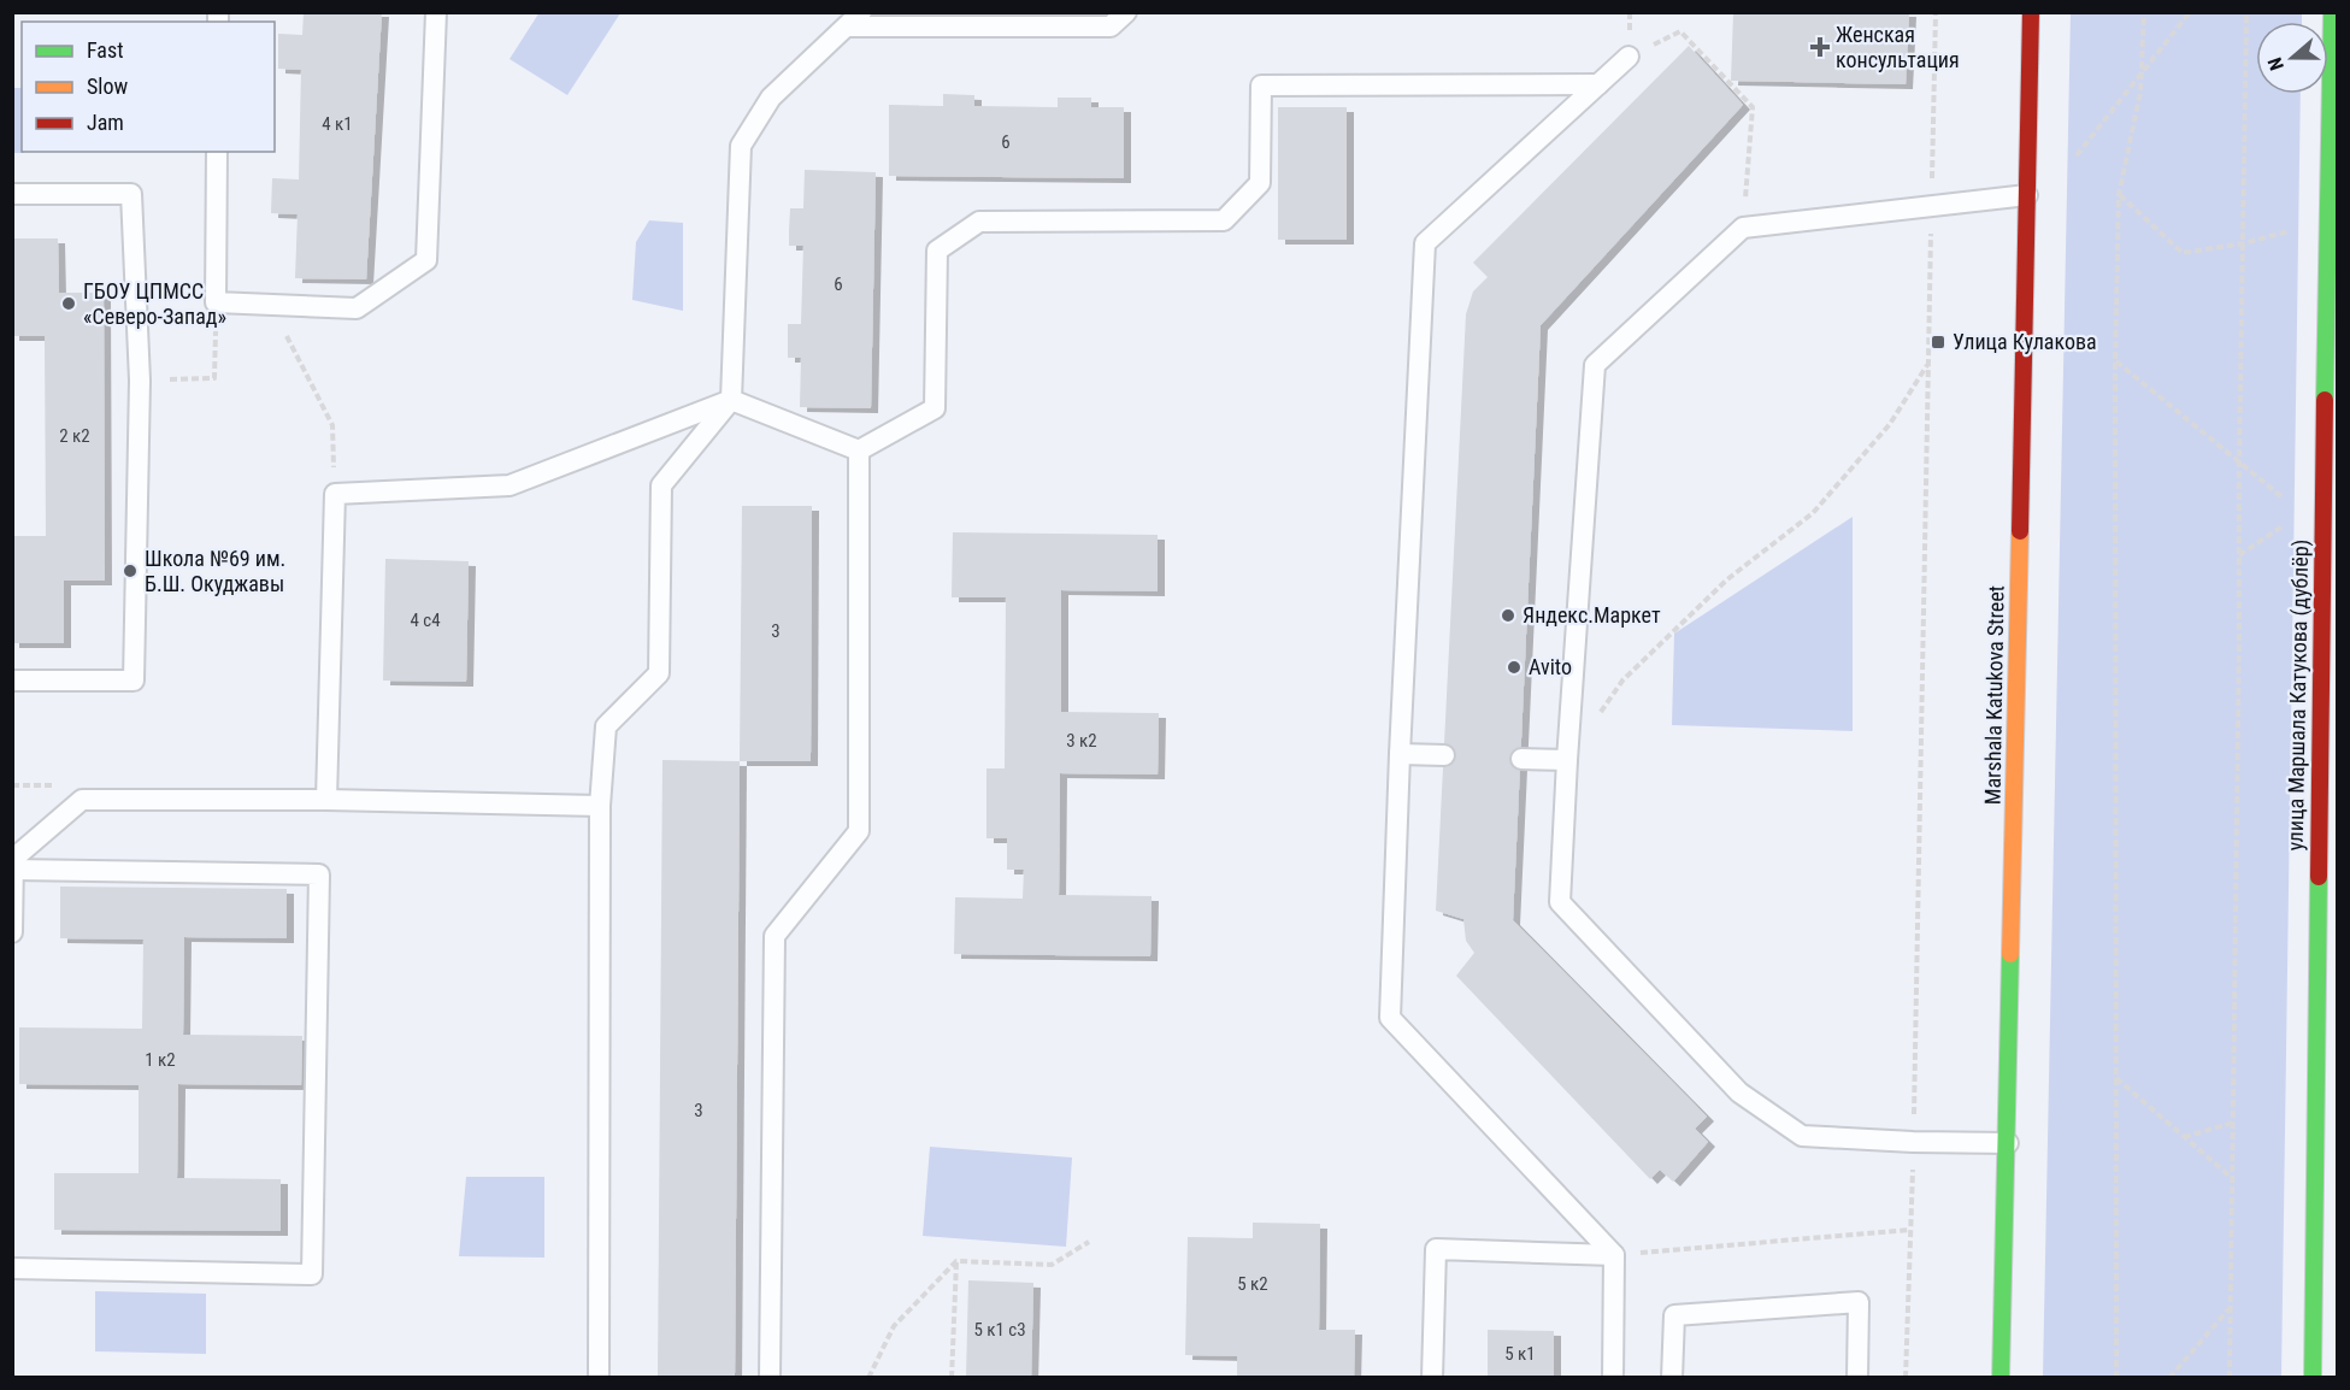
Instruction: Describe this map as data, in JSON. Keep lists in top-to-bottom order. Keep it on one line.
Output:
{"streets":{"main road":["Marshala Katukova Street","улица Маршала Катукова (дублёр)"]},"places":{"health":["Женская консультация"],"other":["ГБОУ ЦПМСС «Северо-Запад»","Школа №69 им. Б.Ш. Окуджавы","Яндекс.Маркет","Avito"],"transit":["Улица Кулакова"]},"house_numbers":["4 к1","6","6","2 к2","4 с4","3","3 к2","1 к2","3","5 к2","5 к1 с3","5 к1"],"legend":["Fast","Slow","Jam"],"north":"left"}
